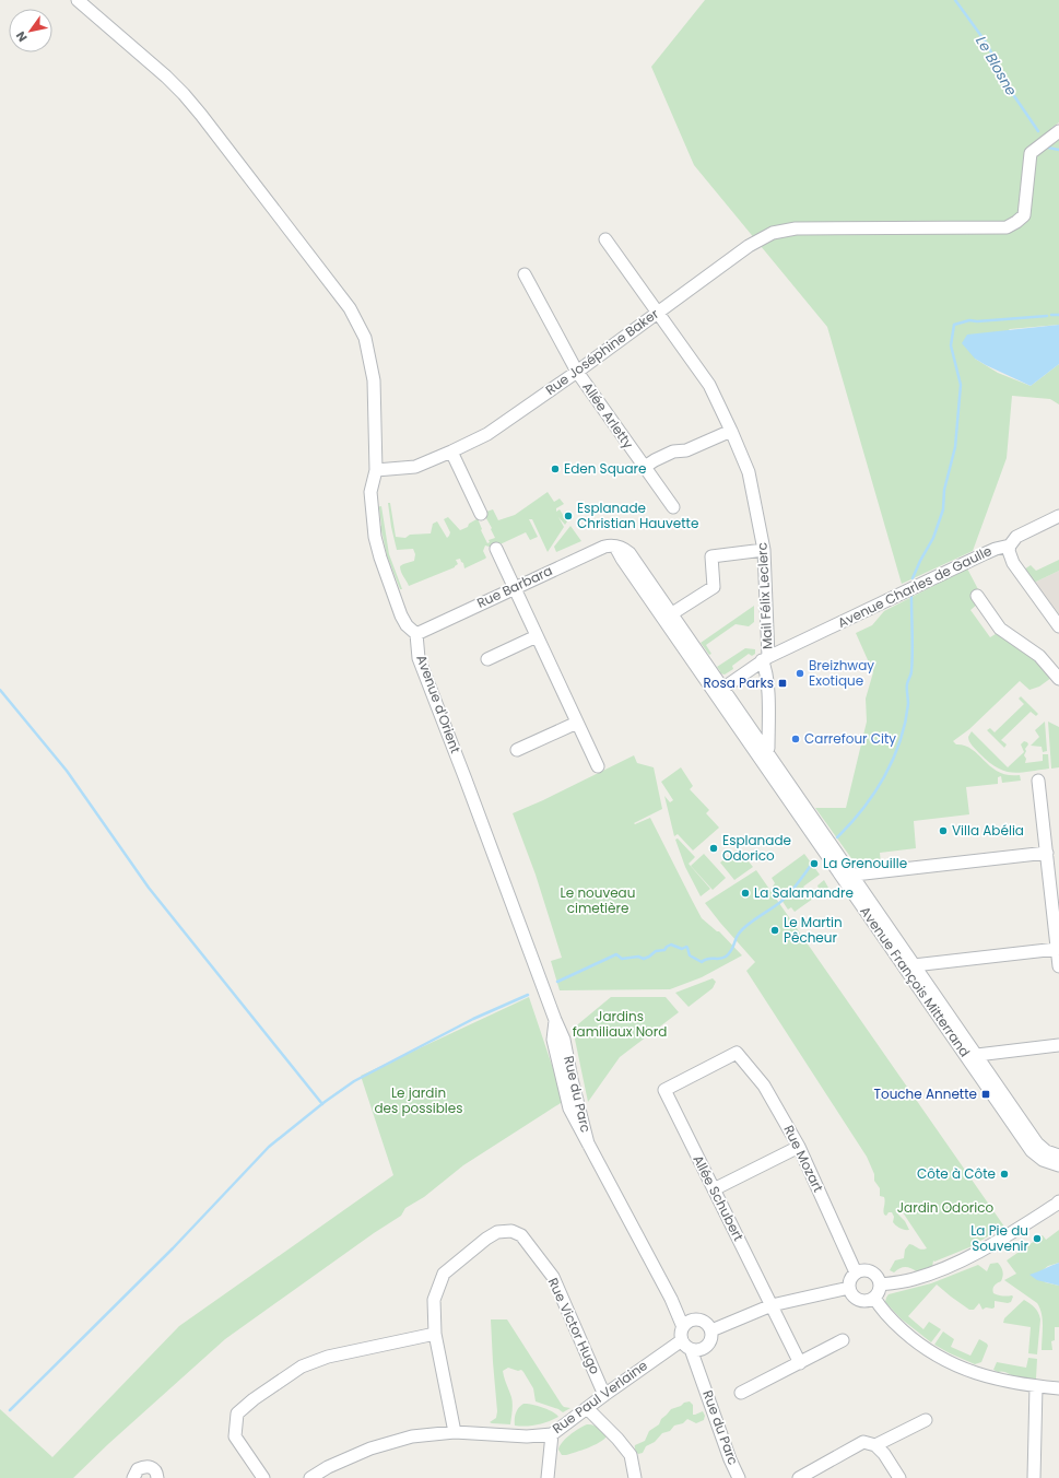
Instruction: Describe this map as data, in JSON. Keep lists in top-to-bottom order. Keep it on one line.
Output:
{"streets":{"street":["Rue Joséphine Baker","Allée Arletty","Rue Barbara","Avenue Charles de Gaulle","Mail Félix Leclerc","Avenue d'Orient","Avenue François Mitterrand","Rue du Parc","Rue Mozart","Allée Schubert","Rue Victor Hugo","Rue Paul Verlaine"]},"crossings":[["Rue Joséphine Baker","Allée Arletty"],["Rue Joséphine Baker","Mail Félix Leclerc"],["Rue Barbara","Avenue d'Orient"],["Rue Barbara","Avenue François Mitterrand"],["Avenue Charles de Gaulle","Mail Félix Leclerc"],["Mail Félix Leclerc","Avenue François Mitterrand"],["Avenue d'Orient","Rue du Parc"],["Rue du Parc","Rue Paul Verlaine"],["Rue Mozart","Allée Schubert"],["Rue Victor Hugo","Rue Paul Verlaine"]],"water":["Le Blosne"],"parks":["Le nouveau cimetière","Jardins familiaux Nord","Le jardin des possibles","Jardin Odorico"],"places":{"other":["Eden Square","Esplanade Christian Hauvette","Breizhway Exotique","Carrefour City","Villa Abélia","Esplanade Odorico","La Grenouille","La Salamandre","Le Martin Pêcheur","Côte à Côte","La Pie du Souvenir"],"transit":["Rosa Parks","Touche Annette"]},"north":"bottom left"}
